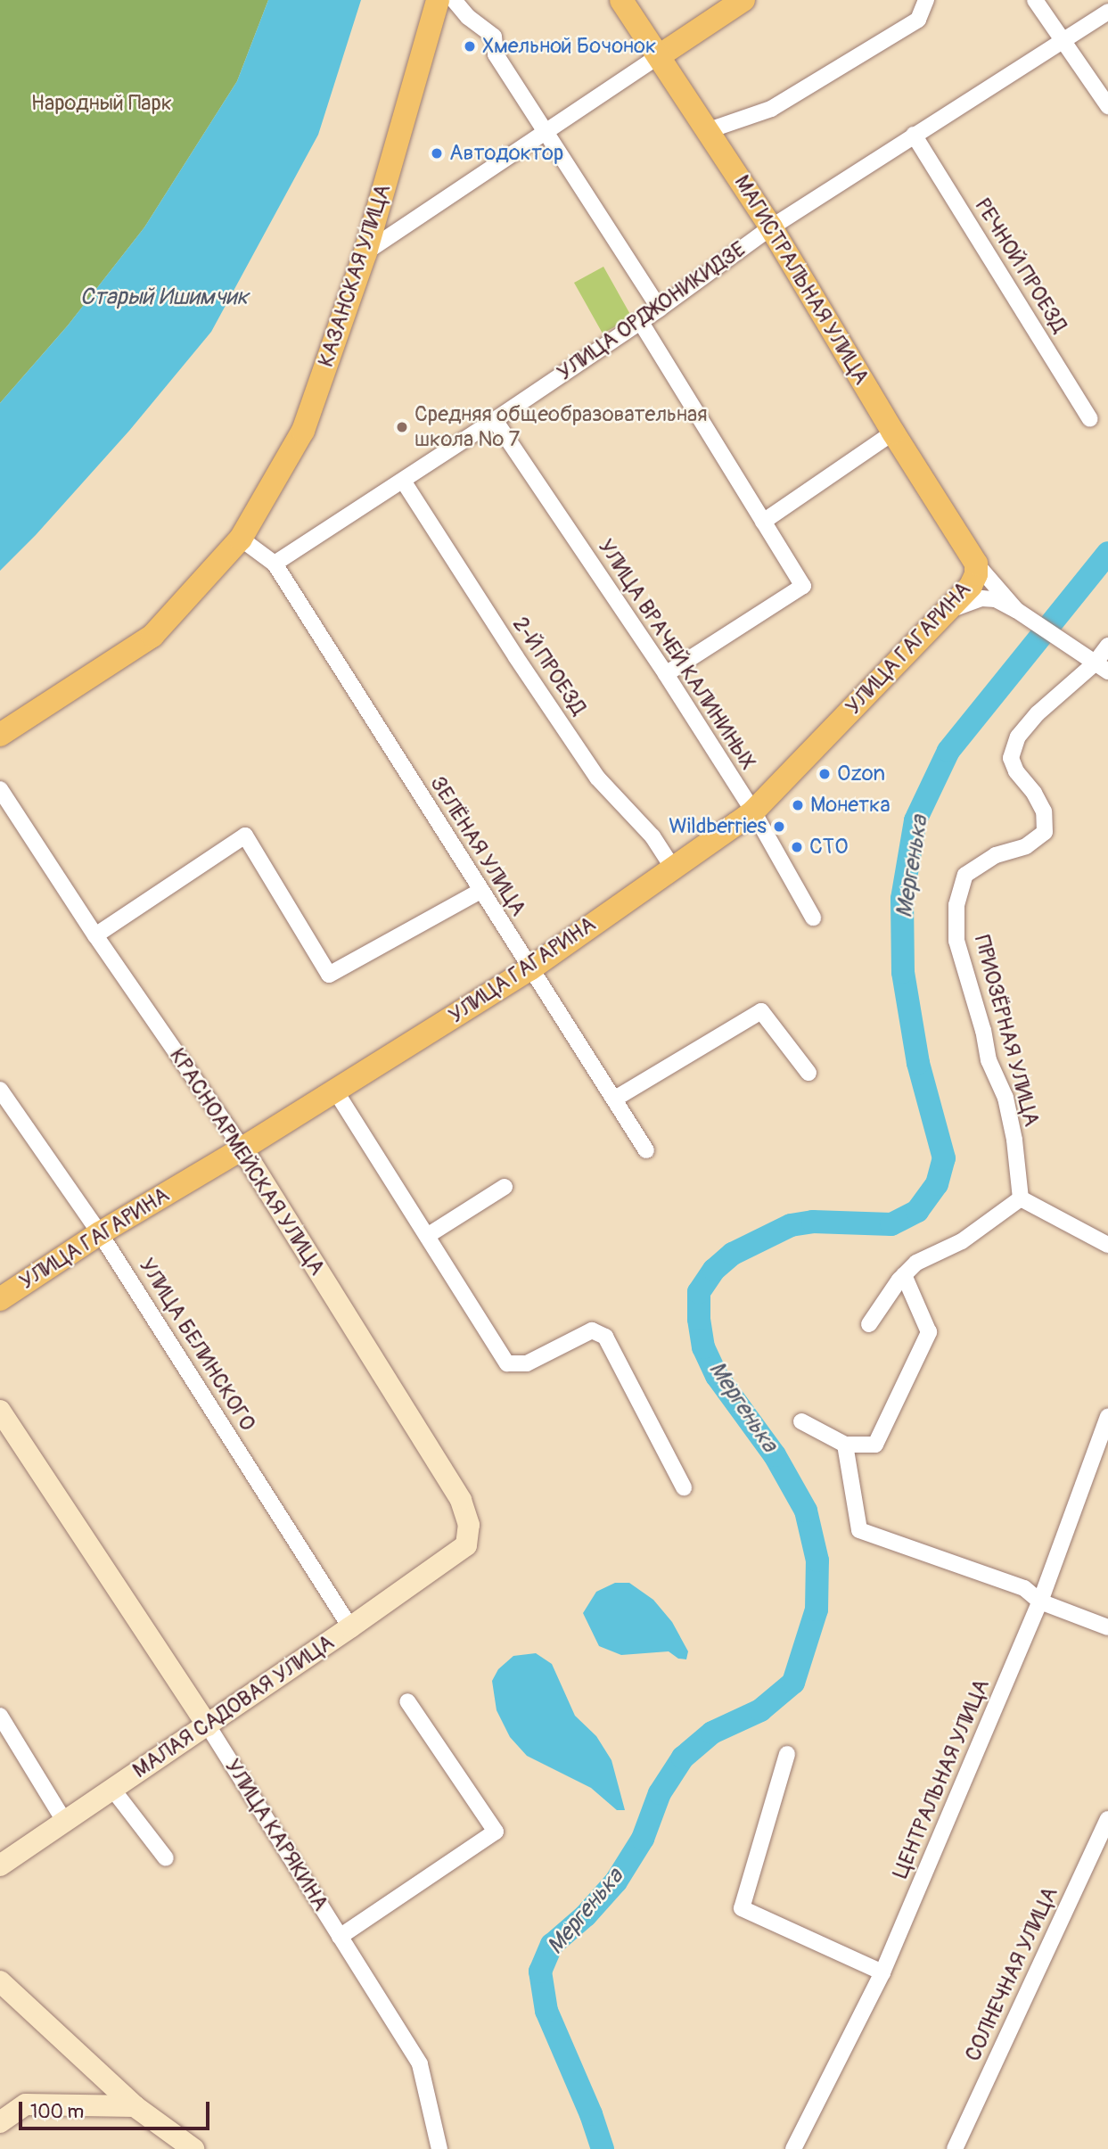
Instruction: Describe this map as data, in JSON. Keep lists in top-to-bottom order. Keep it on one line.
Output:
{"streets":{"main road":["КАЗАНСКАЯ УЛИЦА","МАГИСТРАЛЬНАЯ УЛИЦА","УЛИЦА ГАГАРИНА","КРАСНОАРМЕЙСКАЯ УЛИЦА","МАЛАЯ САДОВАЯ УЛИЦА","УЛИЦА КАРЯКИНА"],"street":["РЕЧНОЙ ПРОЕЗД","УЛИЦА ОРДЖОНИКИДЗЕ","УЛИЦА ВРАЧЕЙ КАЛИНИНЫХ","2-Й ПРОЕЗД","ЗЕЛЁНАЯ УЛИЦА","ПРИОЗЁРНАЯ УЛИЦА","УЛИЦА БЕЛИНСКОГО","ЦЕНТРАЛЬНАЯ УЛИЦА","СОЛНЕЧНАЯ УЛИЦА"]},"crossings":[["РЕЧНОЙ ПРОЕЗД","УЛИЦА ОРДЖОНИКИДЗЕ"],["МАГИСТРАЛЬНАЯ УЛИЦА","УЛИЦА ОРДЖОНИКИДЗЕ"],["МАГИСТРАЛЬНАЯ УЛИЦА","УЛИЦА ГАГАРИНА"],["УЛИЦА ОРДЖОНИКИДЗЕ","УЛИЦА ВРАЧЕЙ КАЛИНИНЫХ"],["УЛИЦА ОРДЖОНИКИДЗЕ","2-Й ПРОЕЗД"],["УЛИЦА ОРДЖОНИКИДЗЕ","ЗЕЛЁНАЯ УЛИЦА"],["УЛИЦА ГАГАРИНА","УЛИЦА ВРАЧЕЙ КАЛИНИНЫХ"],["УЛИЦА ГАГАРИНА","2-Й ПРОЕЗД"],["УЛИЦА ГАГАРИНА","ЗЕЛЁНАЯ УЛИЦА"],["УЛИЦА ГАГАРИНА","КРАСНОАРМЕЙСКАЯ УЛИЦА"],["УЛИЦА ГАГАРИНА","УЛИЦА БЕЛИНСКОГО"],["КРАСНОАРМЕЙСКАЯ УЛИЦА","МАЛАЯ САДОВАЯ УЛИЦА"],["УЛИЦА БЕЛИНСКОГО","МАЛАЯ САДОВАЯ УЛИЦА"],["МАЛАЯ САДОВАЯ УЛИЦА","УЛИЦА КАРЯКИНА"]],"water":["Старый Ишимчик","Мергенька"],"parks":["Народный Парк"],"places":["Хмельной Бочонок","Автодоктор","Средняя общеобразовательная школа № 7","Ozon","Монетка","Wildberries","СТО"],"scale_bar":"100 m"}
